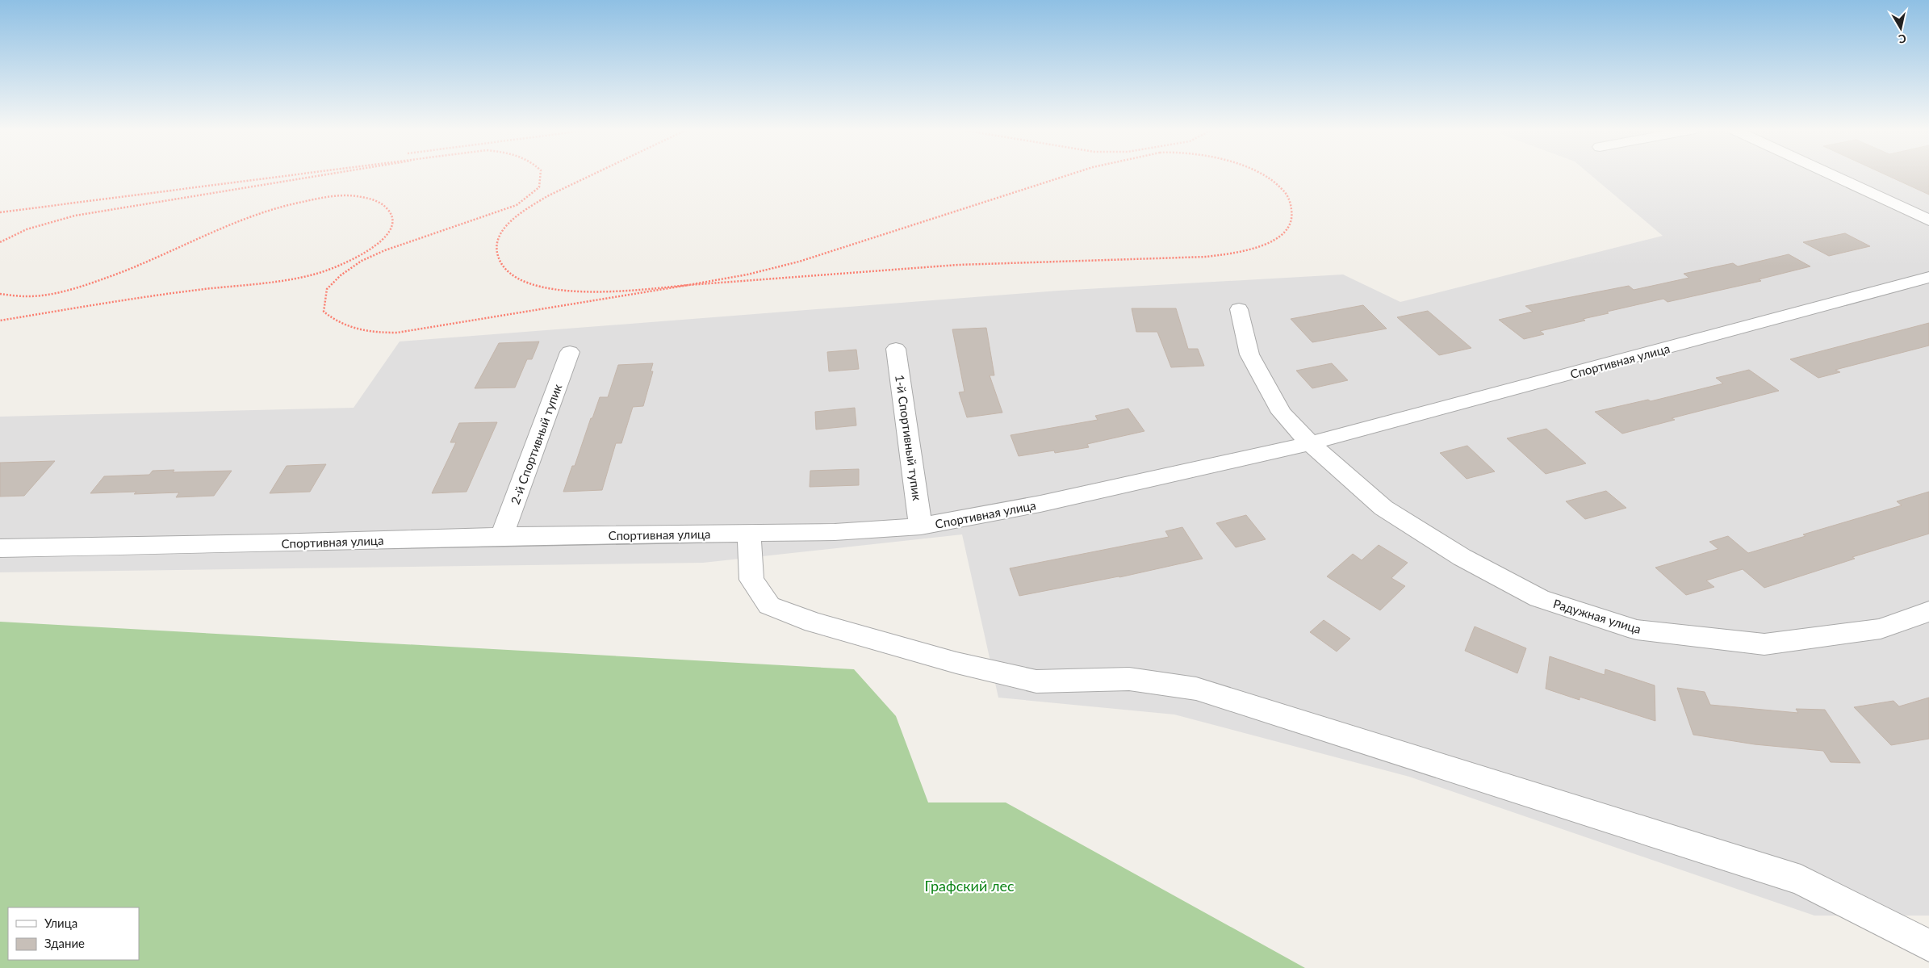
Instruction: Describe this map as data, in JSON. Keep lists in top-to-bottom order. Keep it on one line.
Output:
{"streets":{"street":["Спортивная улица","1-й Спортивный тупик","2-й Спортивный тупик","Радужная улица"]},"crossings":[["Спортивная улица","1-й Спортивный тупик"],["Спортивная улица","2-й Спортивный тупик"],["Спортивная улица","Радужная улица"]],"parks":["Графский лес"],"legend":["Улица","Здание"],"north":"bottom"}
